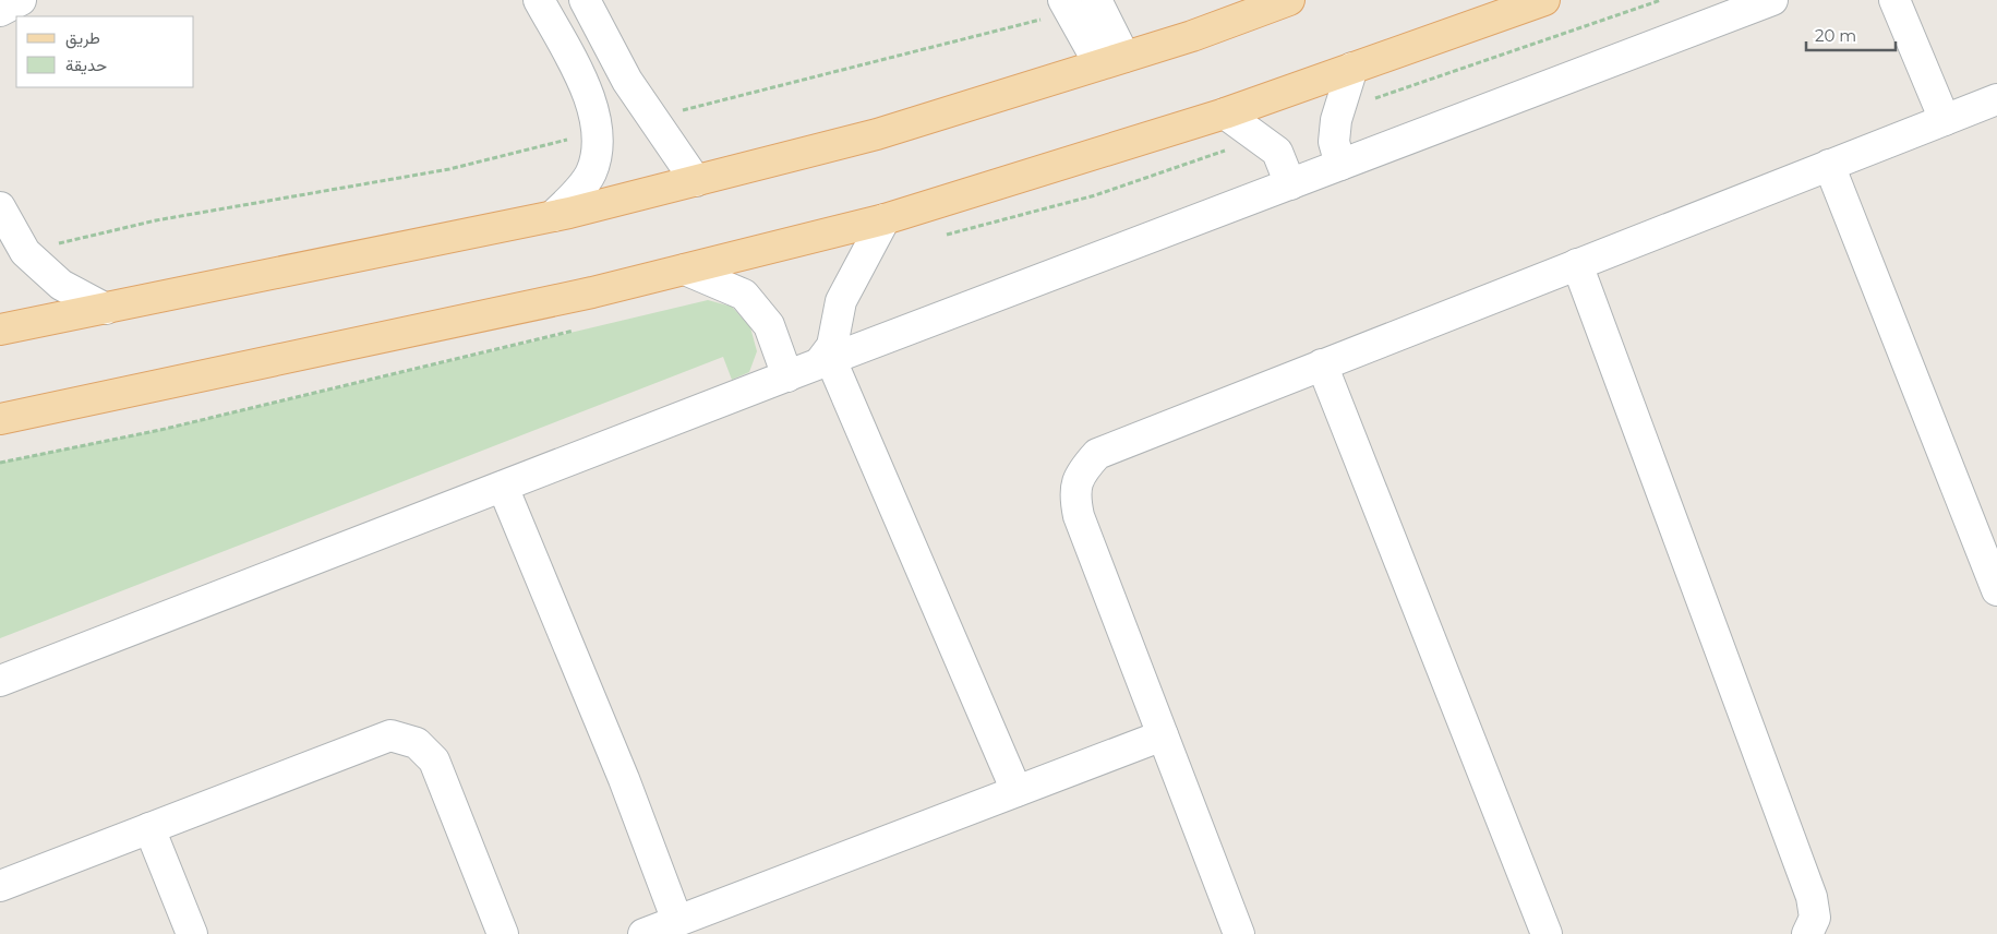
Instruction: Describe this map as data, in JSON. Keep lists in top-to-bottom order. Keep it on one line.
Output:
{"legend":["طريق","حديقة"],"scale_bar":"20 m"}
